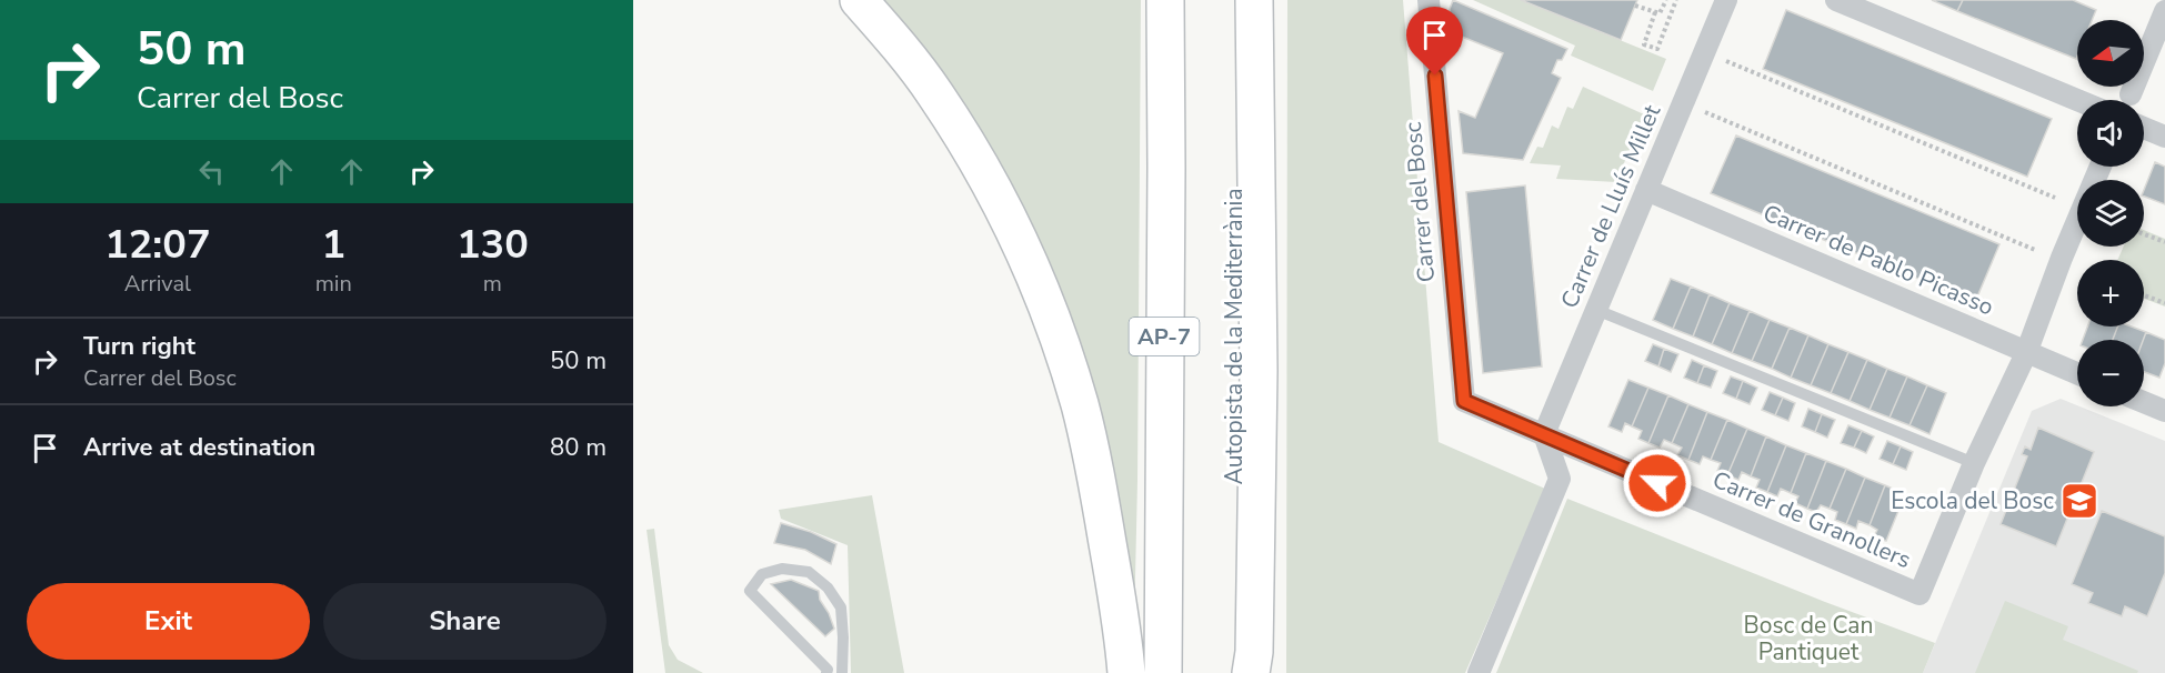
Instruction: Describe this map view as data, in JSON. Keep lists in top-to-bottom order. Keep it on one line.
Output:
{"streets":{"highway":["AP-7","Autopista de la Mediterrània"],"street":["Carrer del Bosc","Carrer de Lluís Millet","Carrer de Pablo Picasso","Carrer de Granollers"]},"crossings":[["Carrer del Bosc","Carrer de Granollers"],["Carrer de Lluís Millet","Carrer de Pablo Picasso"],["Carrer de Lluís Millet","Carrer de Granollers"]],"parks":["Bosc de Can Pantiquet"],"places":{"school or university":["Escola del Bosc"]},"north":"left","page":{"turn":["50 m","Carrer del Bosc"],"map_buttons":["+","−"],"eta":["12:07","Arrival","1","min","130","m"],"list":[{"name":"Turn right","note":"Carrer del Bosc","value":"50 m"},{"name":"Arrive at destination","value":"80 m"}],"buttons":["Exit","Share"]}}
